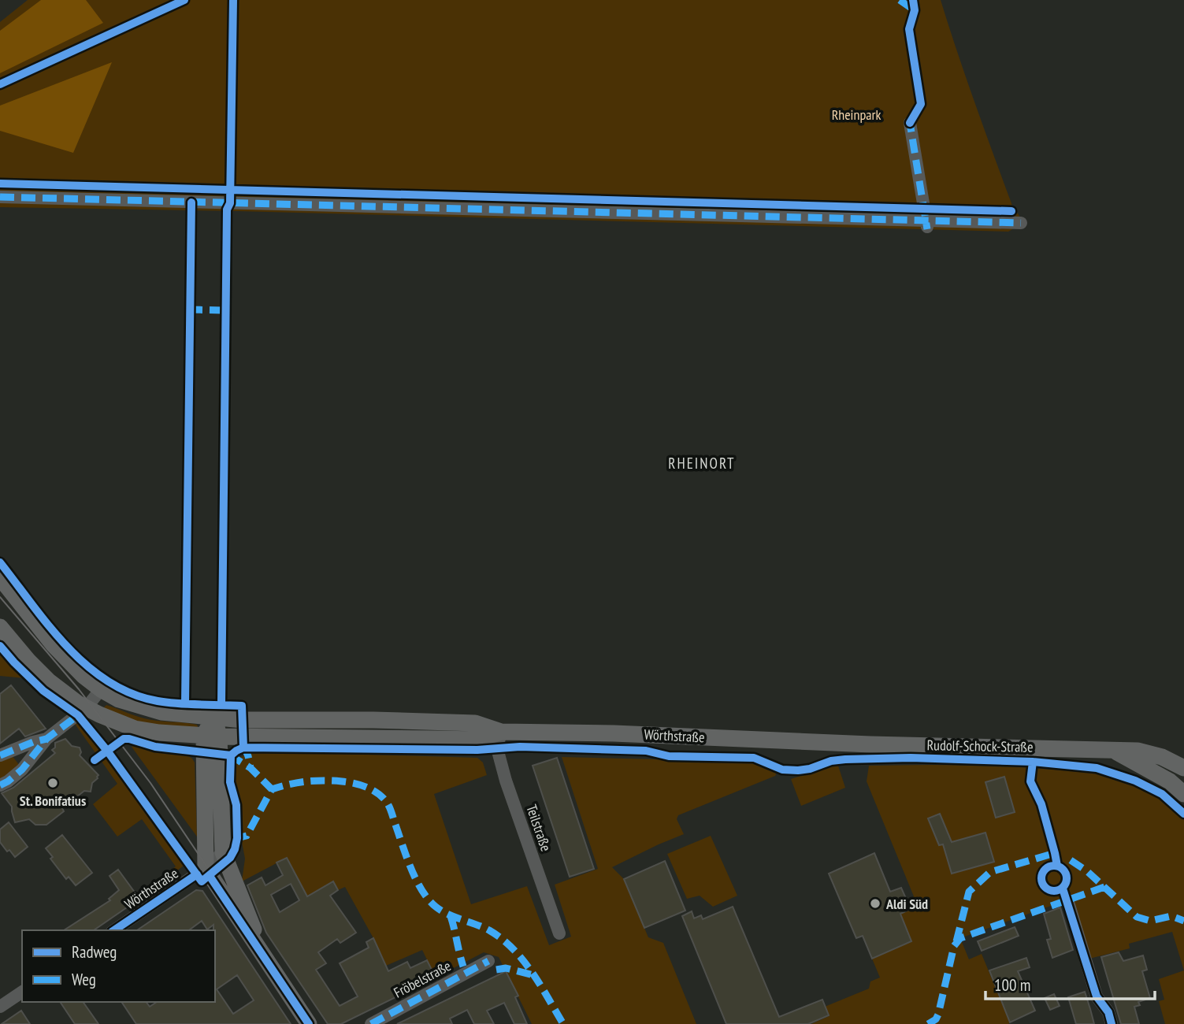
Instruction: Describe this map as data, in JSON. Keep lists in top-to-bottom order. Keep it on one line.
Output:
{"streets":{"street":["Wörthstraße","Rudolf-Schock-Straße","Teilstraße","Fröbelstraße"]},"crossings":[["Wörthstraße","Rudolf-Schock-Straße"],["Wörthstraße","Teilstraße"]],"districts":["RHEINORT"],"parks":["Rheinpark"],"places":["St. Bonifatius","Aldi Süd"],"legend":["Radweg","Weg"],"scale_bar":"100 m"}
